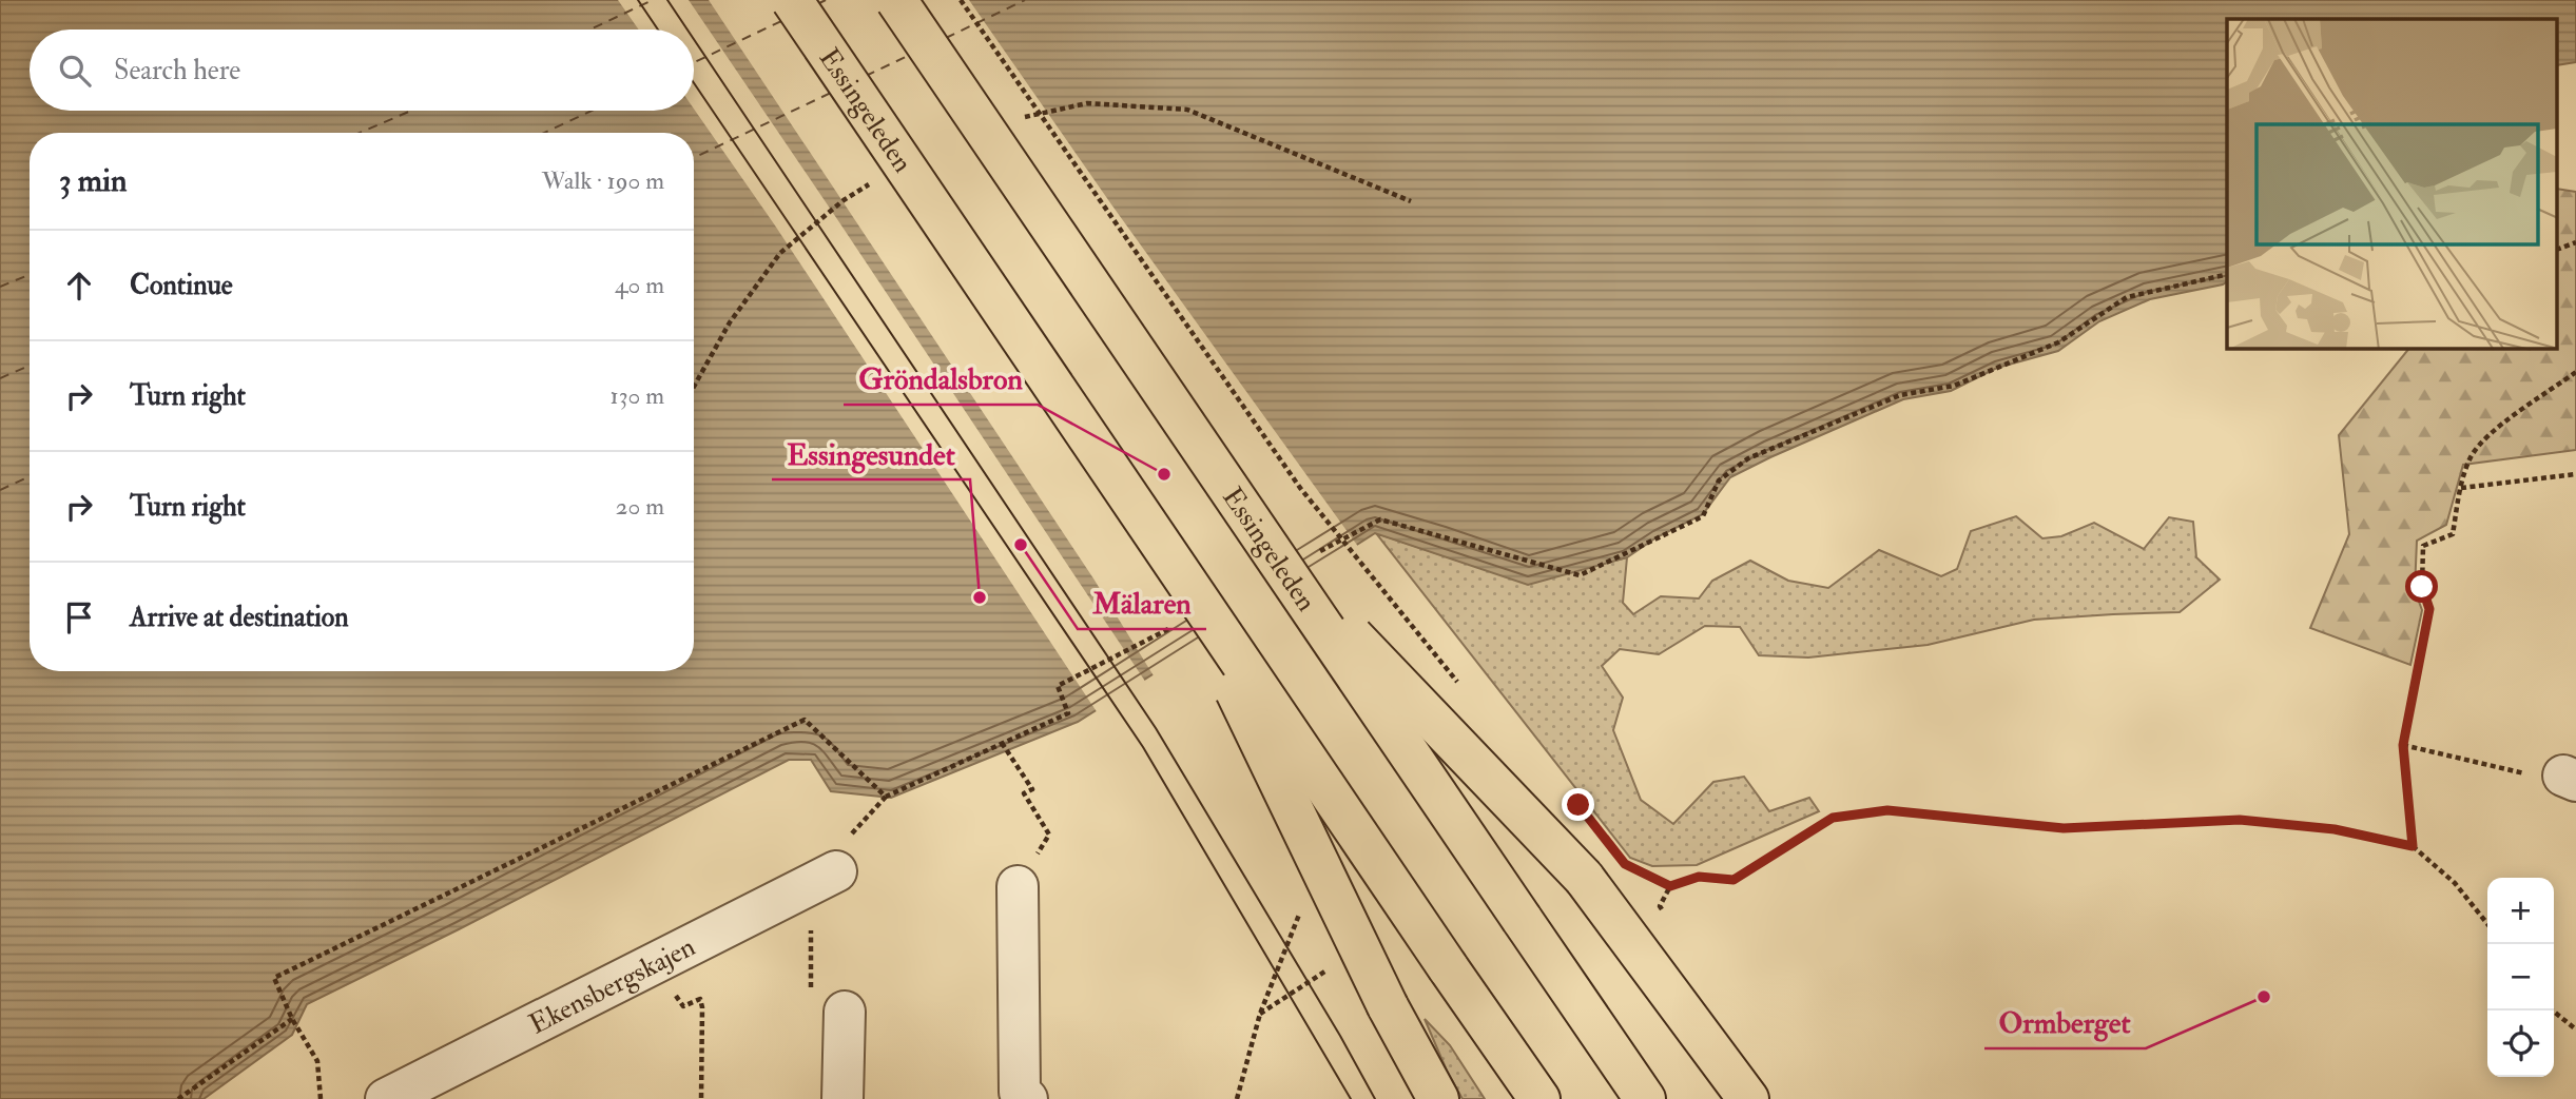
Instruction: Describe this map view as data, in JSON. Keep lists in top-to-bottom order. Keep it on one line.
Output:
{"streets":{"highway":["Essingeleden"],"street":["Ekensbergskajen"]},"places":["Gröndalsbron","Mälaren","Essingesundet","Ormberget"],"page":{"search":"Search here","heading":["3 min","Walk · 190 m"],"list":[["Continue","40 m"],["Turn right","130 m"],["Turn right","20 m"],"Arrive at destination"],"map_buttons":["+","−"]}}
